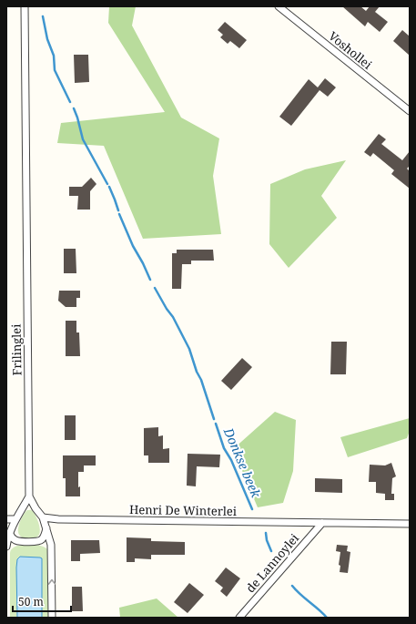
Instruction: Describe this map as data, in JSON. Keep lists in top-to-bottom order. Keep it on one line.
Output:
{"streets":{"street":["Voshollei","Frilinglei","Henri De Winterlei","de Lannoylei"]},"crossings":[["Henri De Winterlei","de Lannoylei"]],"water":["Donkse beek"],"scale_bar":"50 m"}
